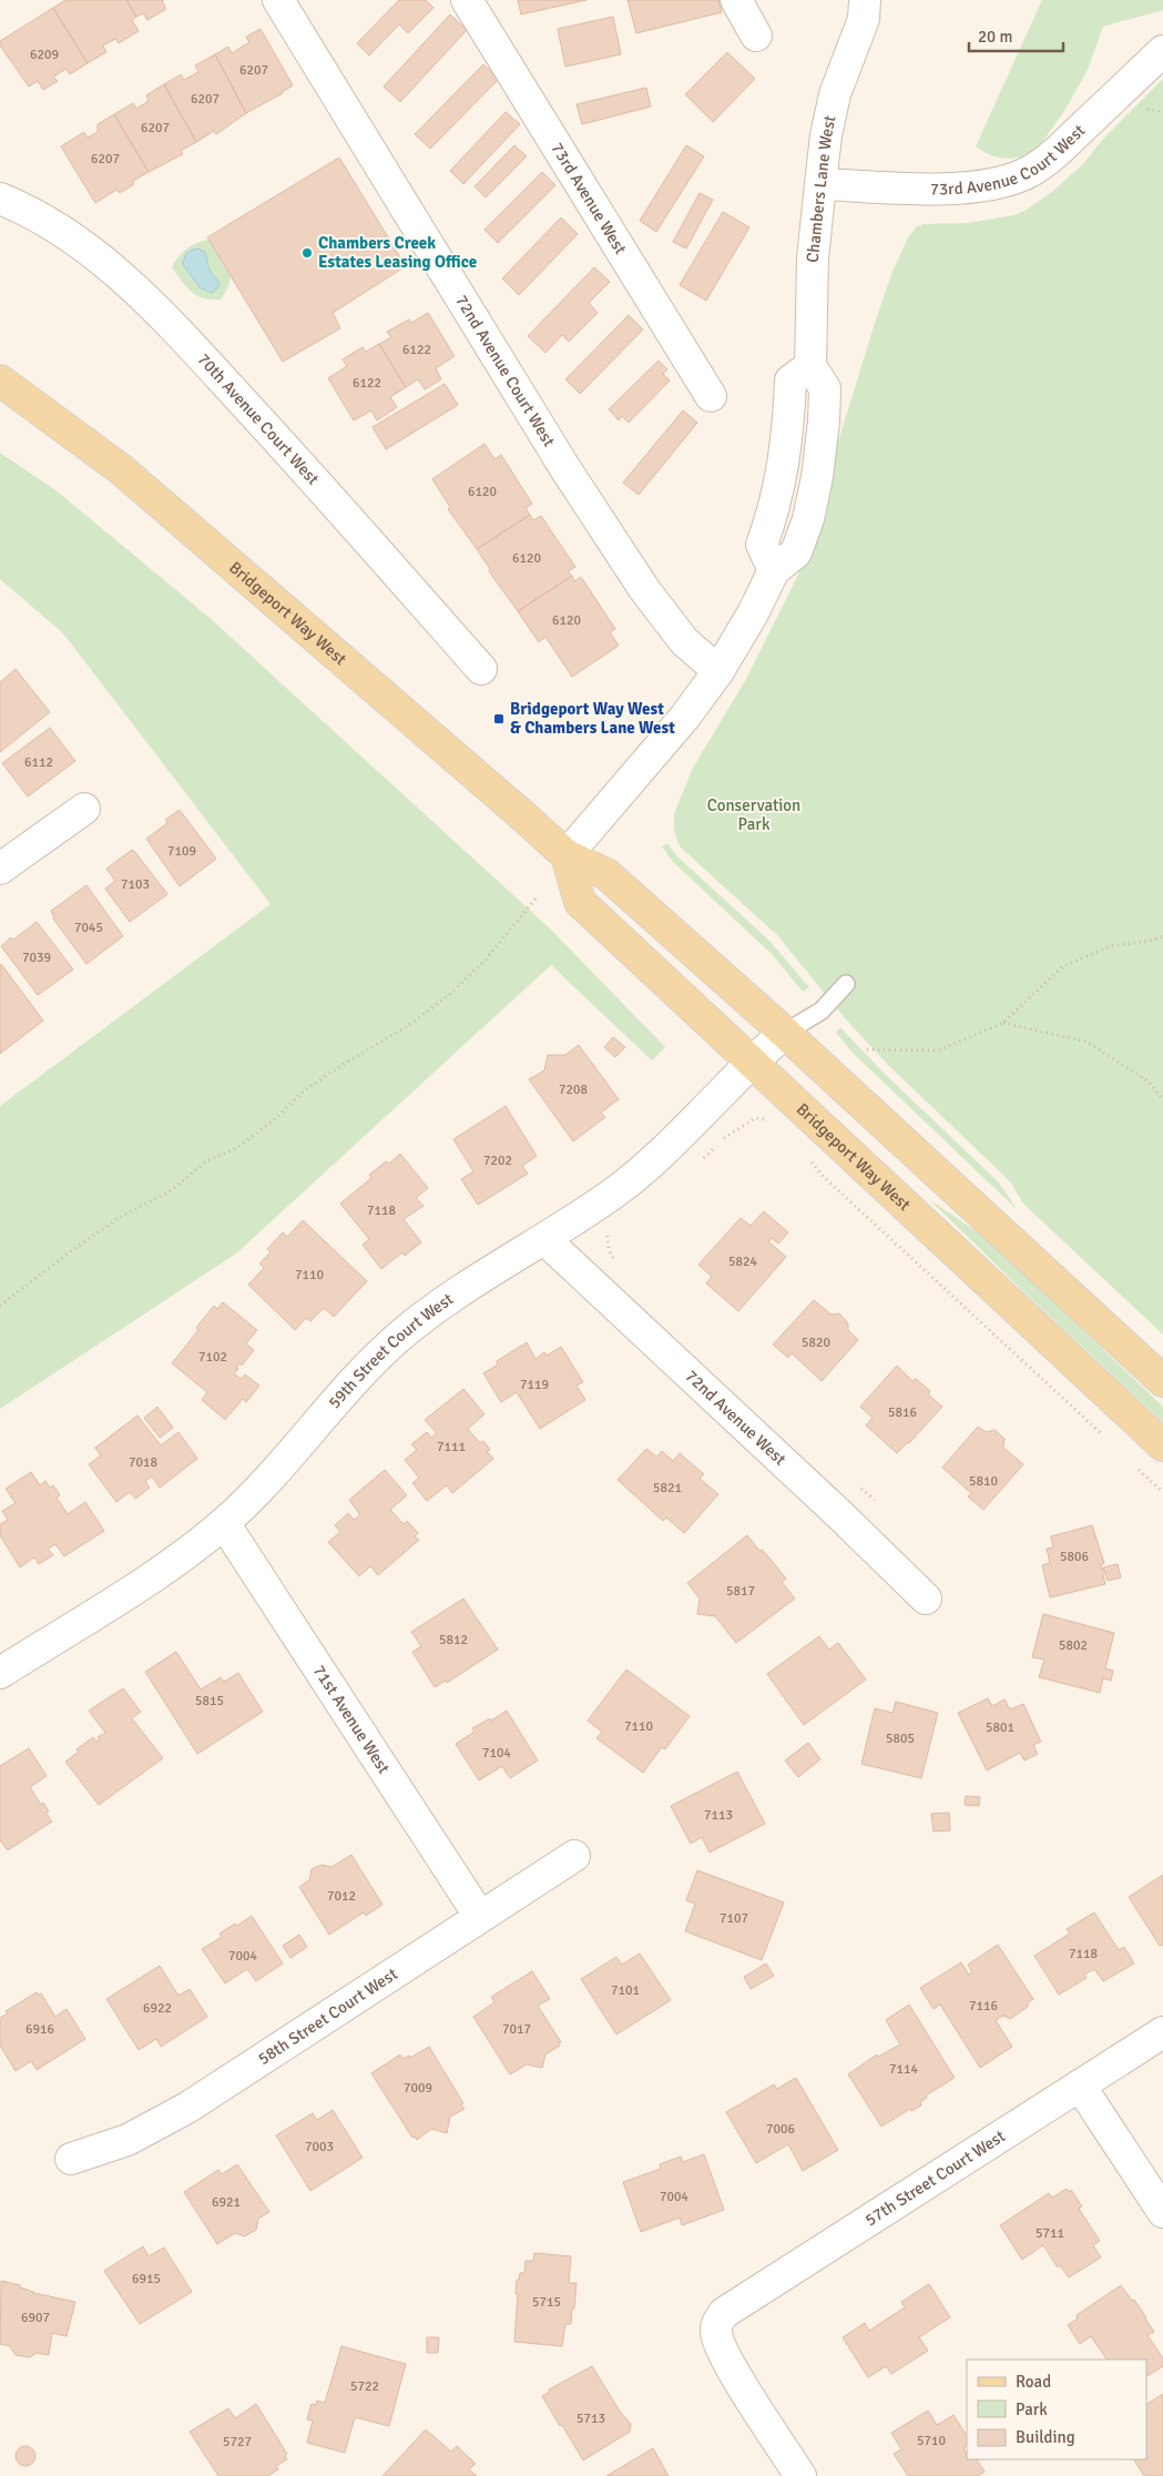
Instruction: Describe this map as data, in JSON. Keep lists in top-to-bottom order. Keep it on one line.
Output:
{"streets":{"main road":["Bridgeport Way West"],"street":["73rd Avenue Court West","Chambers Lane West","73rd Avenue West","72nd Avenue Court West","70th Avenue Court West","59th Street Court West","72nd Avenue West","71st Avenue West","58th Street Court West","57th Street Court West"]},"crossings":[["73rd Avenue Court West","Chambers Lane West"],["Chambers Lane West","72nd Avenue Court West"],["Chambers Lane West","Bridgeport Way West"],["Bridgeport Way West","59th Street Court West"],["59th Street Court West","72nd Avenue West"],["59th Street Court West","71st Avenue West"],["71st Avenue West","58th Street Court West"]],"parks":["Conservation Park"],"places":{"other":["Chambers Creek Estates Leasing Office"],"transit":["Bridgeport Way West & Chambers Lane West"]},"house_numbers":["6209","6207","6207","6207","6207","6122","6122","6120","6120","6120","6112","7109","7103","7045","7039","7208","7202","7118","5824","7110","5820","7102","7119","5816","7111","7018","5810","5821","5806","5817","5812","5802","5815","7110","5801","5805","7104","7113","7012","7107","7118","7004","7101","7116","6922","6916","7017","7114","7009","7006","7003","7004","6921","5711","6915","5715","6907","5722","5713","5710","5727"],"legend":["Road","Park","Building"],"scale_bar":"20 m"}
